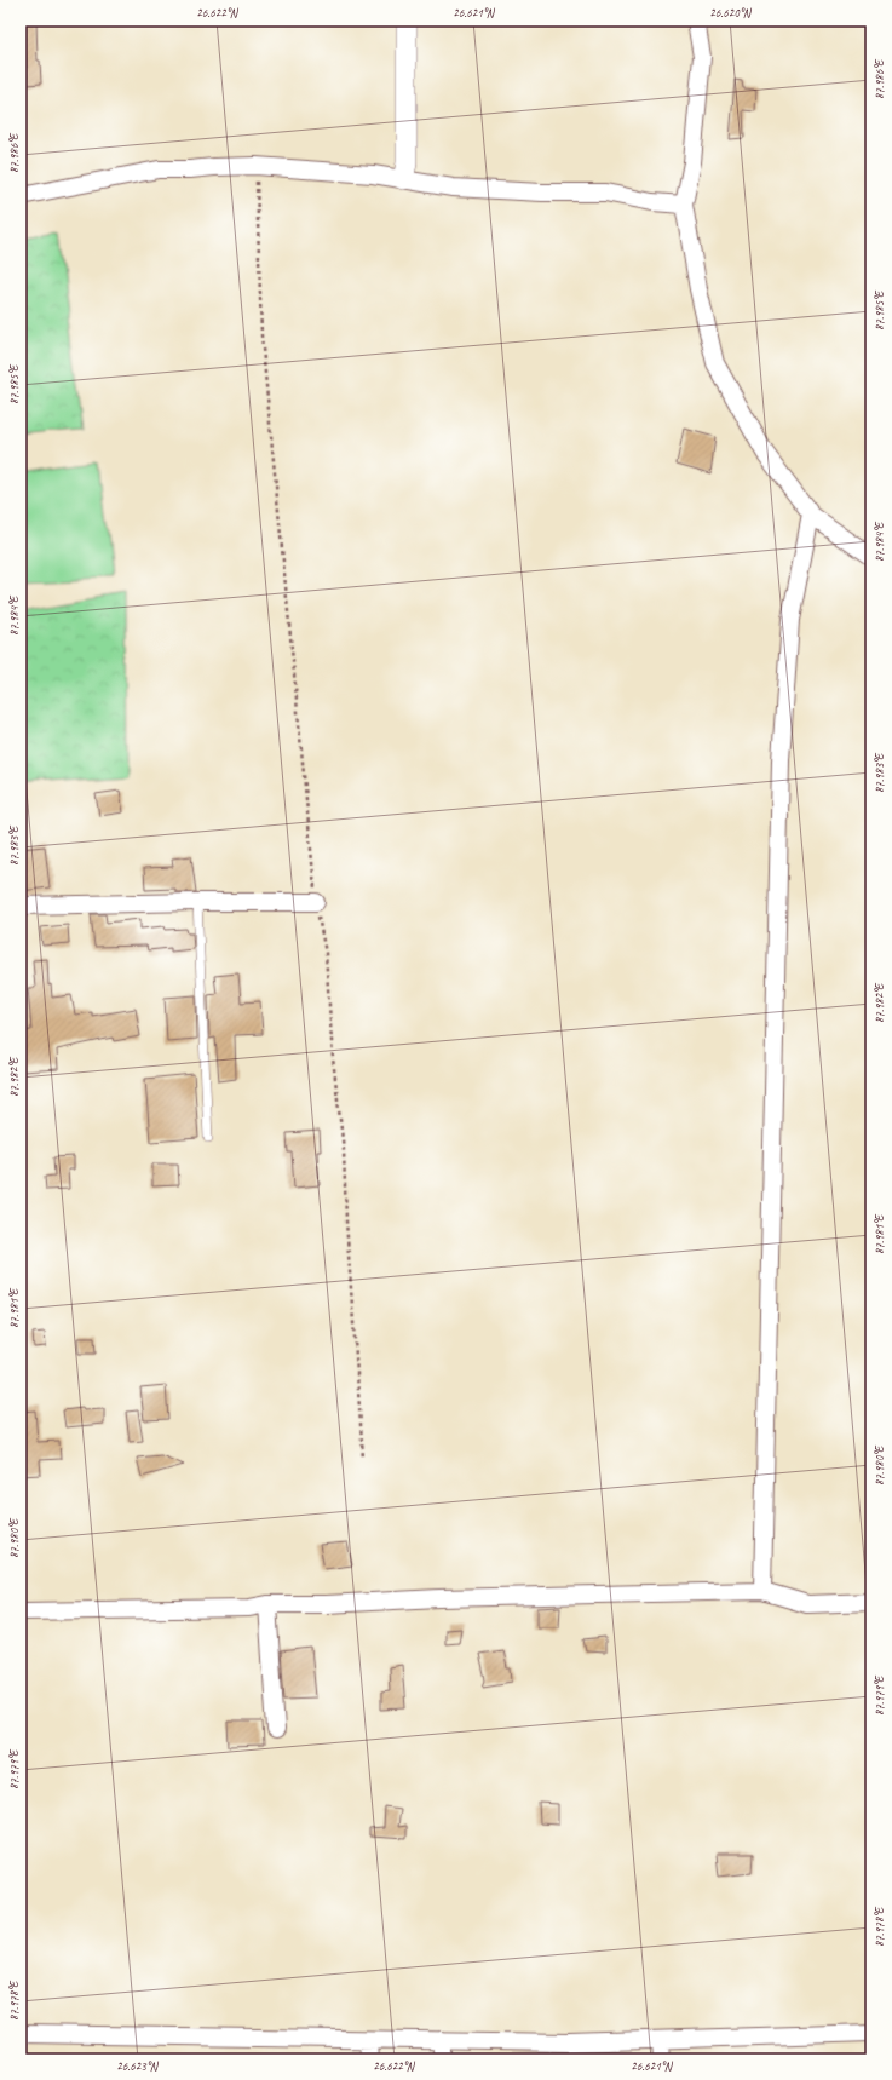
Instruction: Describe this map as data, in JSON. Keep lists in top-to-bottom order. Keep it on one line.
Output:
{"coordinates":["26.622°N","26.621°N","26.620°N","87.986°E","87.985°E","87.984°E","87.983°E","87.982°E","87.981°E","87.980°E","87.979°E","87.978°E","26.623°N"]}
